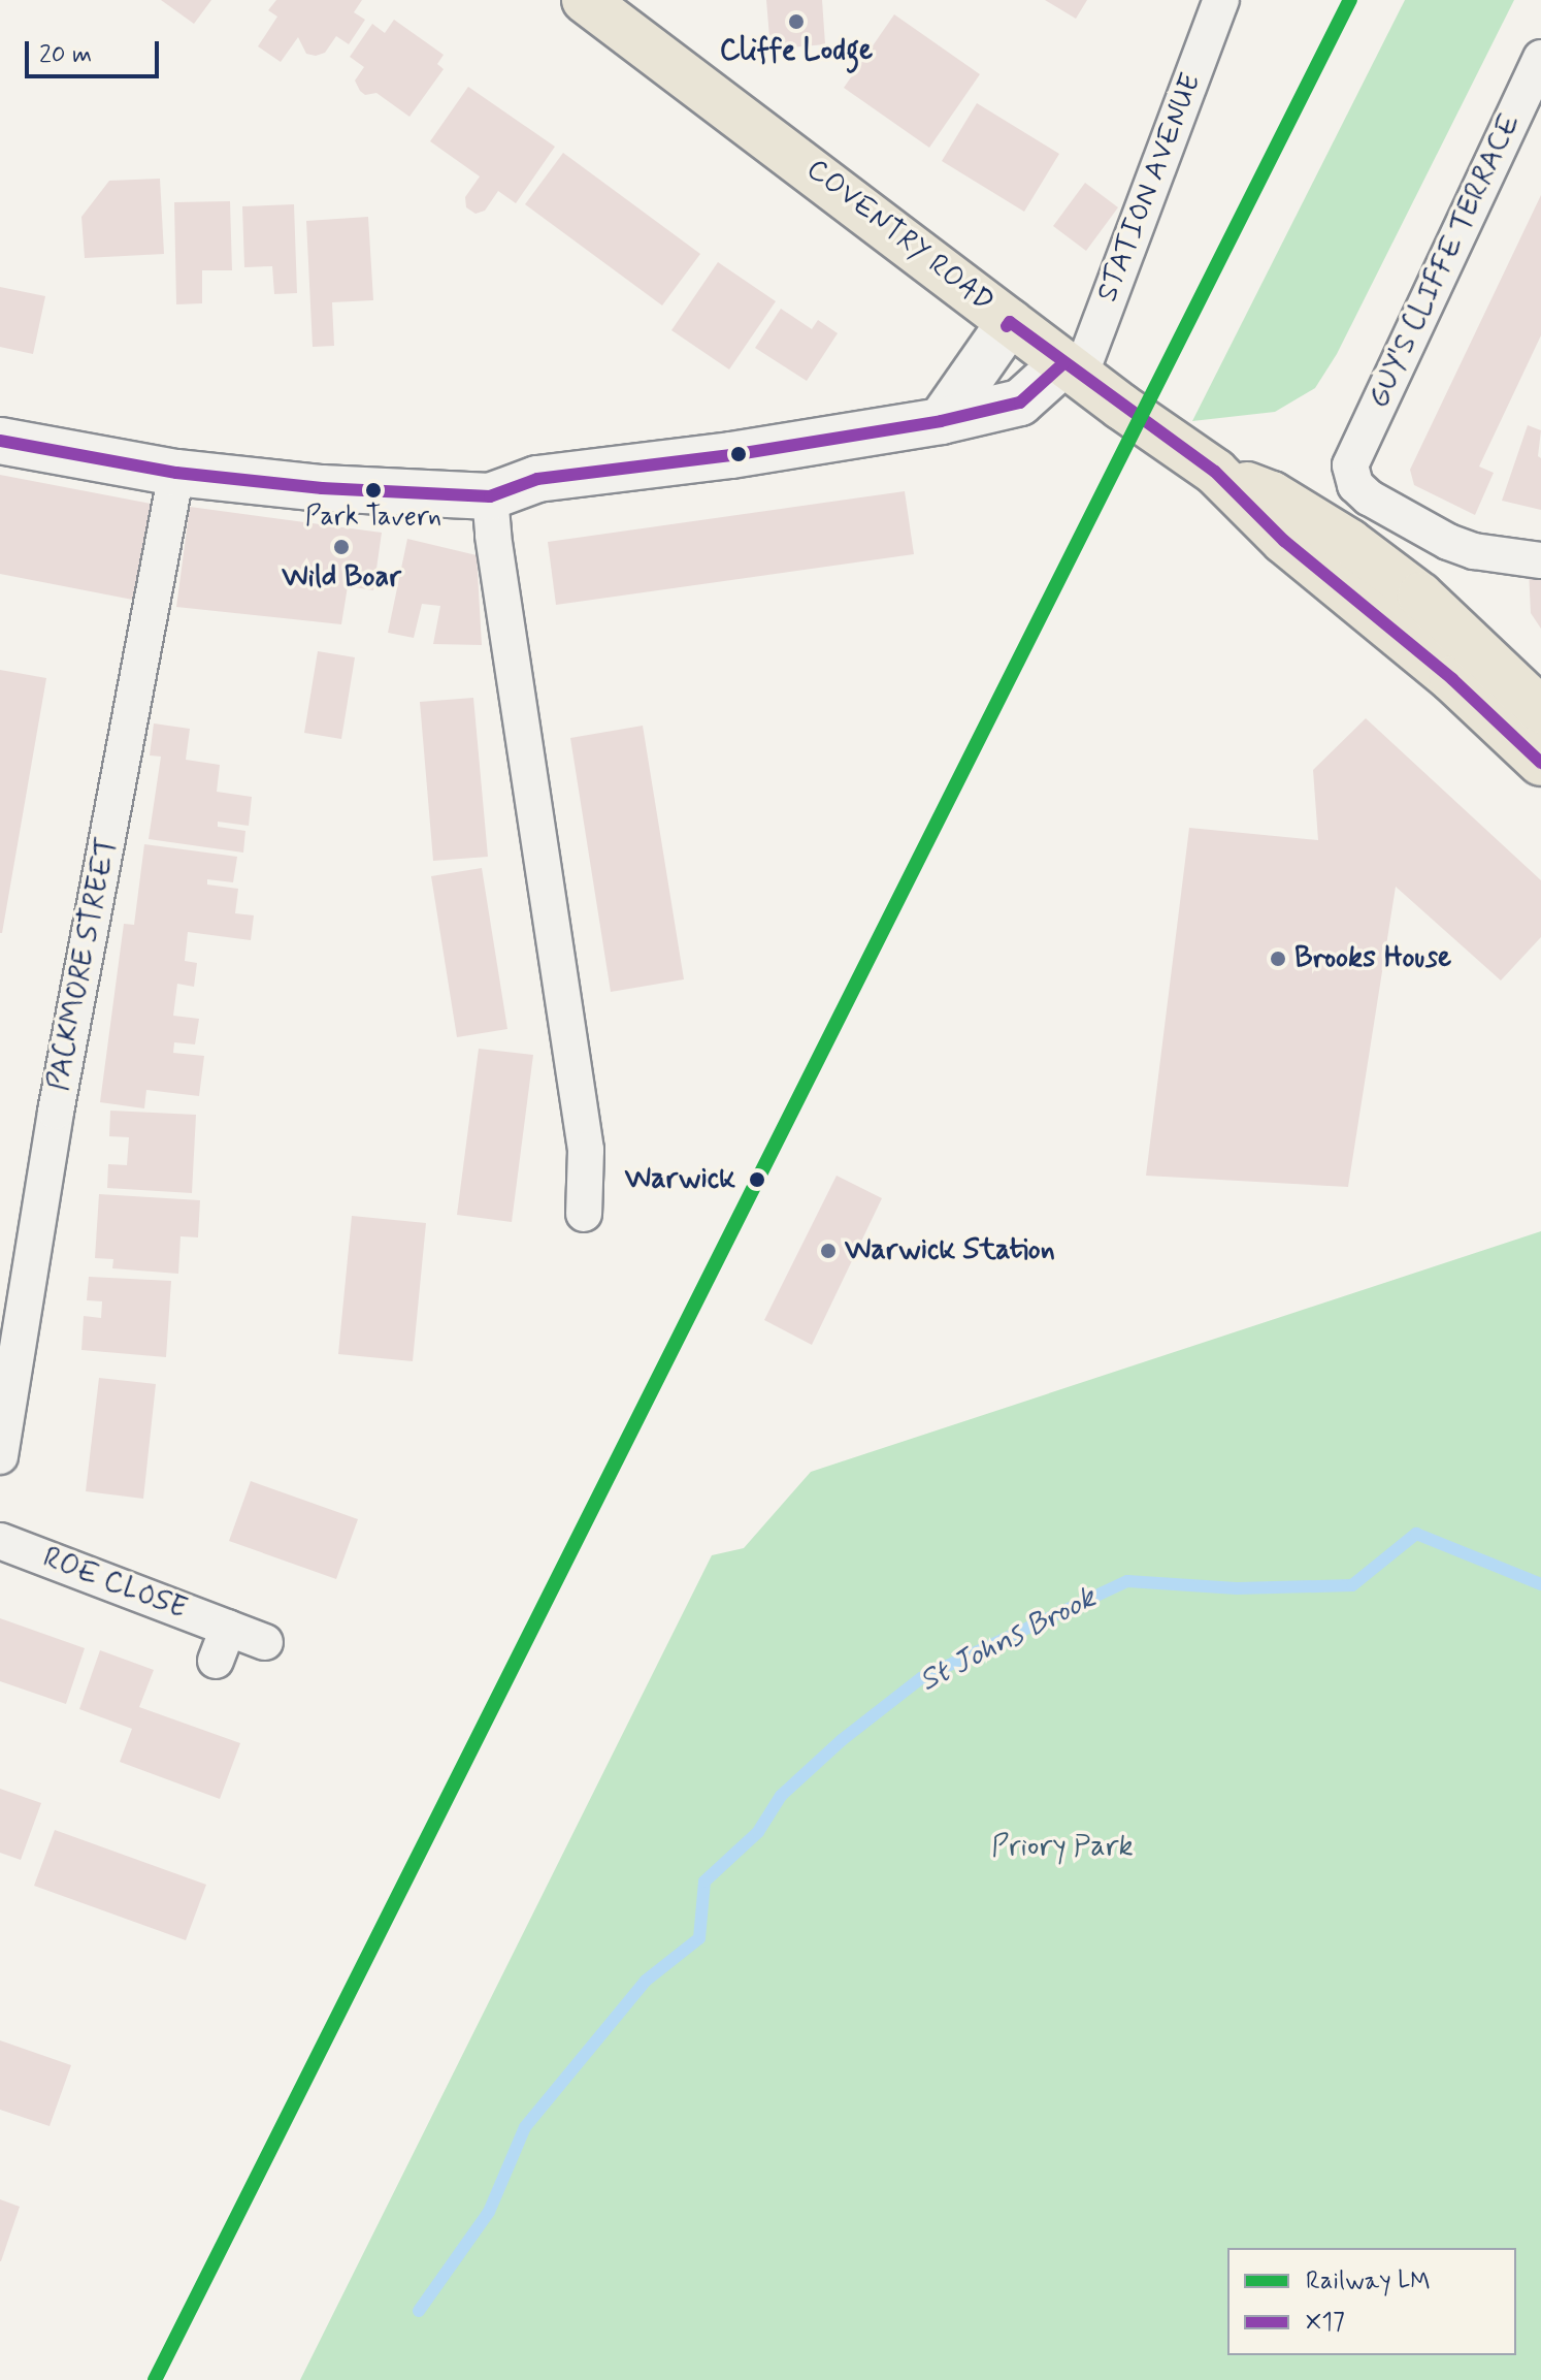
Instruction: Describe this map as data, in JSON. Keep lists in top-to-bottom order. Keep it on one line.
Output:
{"streets":{"main road":["COVENTRY ROAD"],"street":["STATION AVENUE","GUY'S CLIFFE TERRACE","PACKMORE STREET","ROE CLOSE"]},"crossings":[["STATION AVENUE","COVENTRY ROAD"]],"water":["St Johns Brook"],"parks":["Priory Park"],"places":["Cliffe Lodge","Park Tavern","Wild Boar","Brooks House","Warwick","Warwick Station"],"lines":["rail line LM","transit line X17"],"legend":["Railway LM","X17"],"scale_bar":"20 m"}
